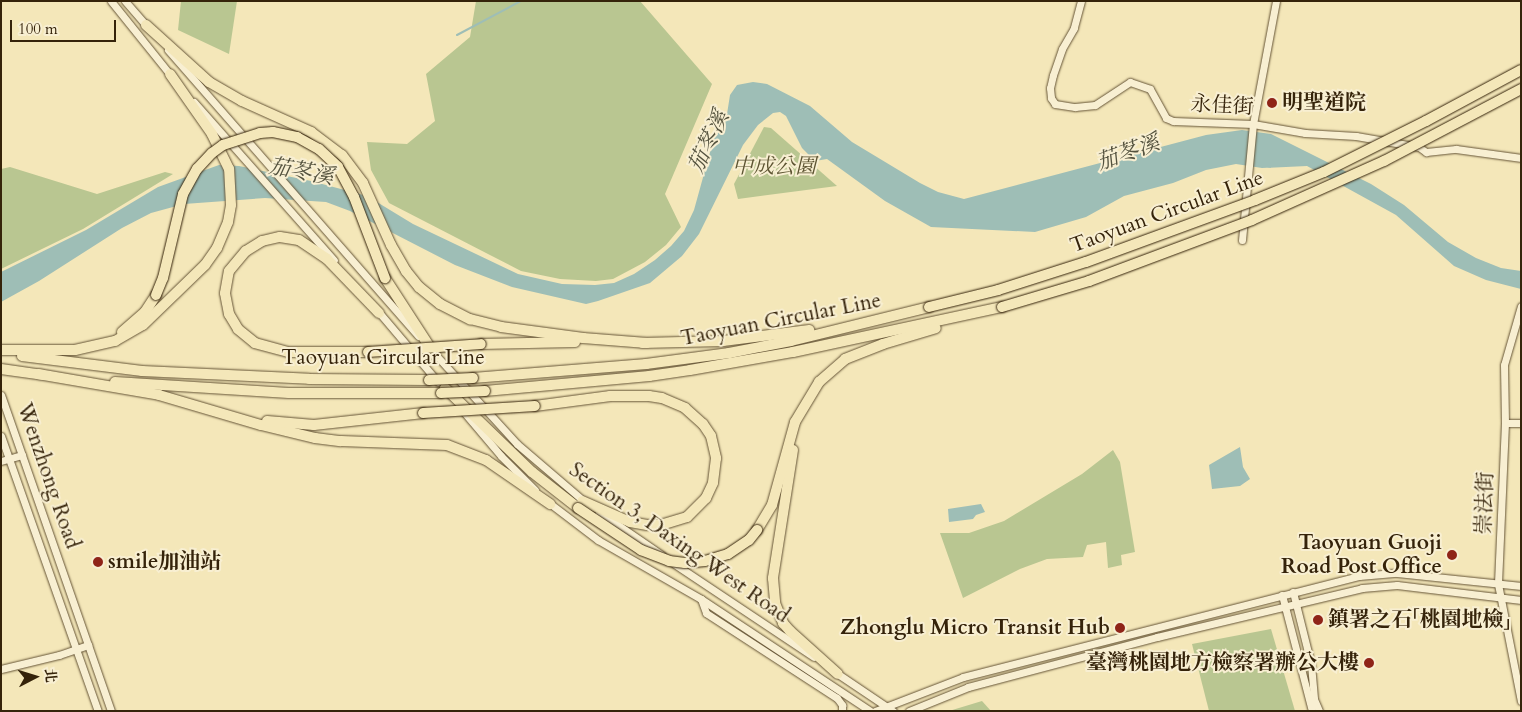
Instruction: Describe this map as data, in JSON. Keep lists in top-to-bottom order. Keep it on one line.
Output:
{"streets":{"highway":["Taoyuan Circular Line"],"street":["永佳街","Wenzhong Road","崇法街","Section 3, Daxing West Road"]},"crossings":[["Taoyuan Circular Line","Section 3, Daxing West Road"]],"water":["茄苳溪"],"parks":["中成公園"],"places":["明聖道院","Taoyuan Guoji Road Post Office","smile加油站","鎮署之石「桃園地檢」","Zhonglu Micro Transit Hub","臺灣桃園地方檢察署辦公大樓"],"scale_bar":"100 m","north":"right"}
